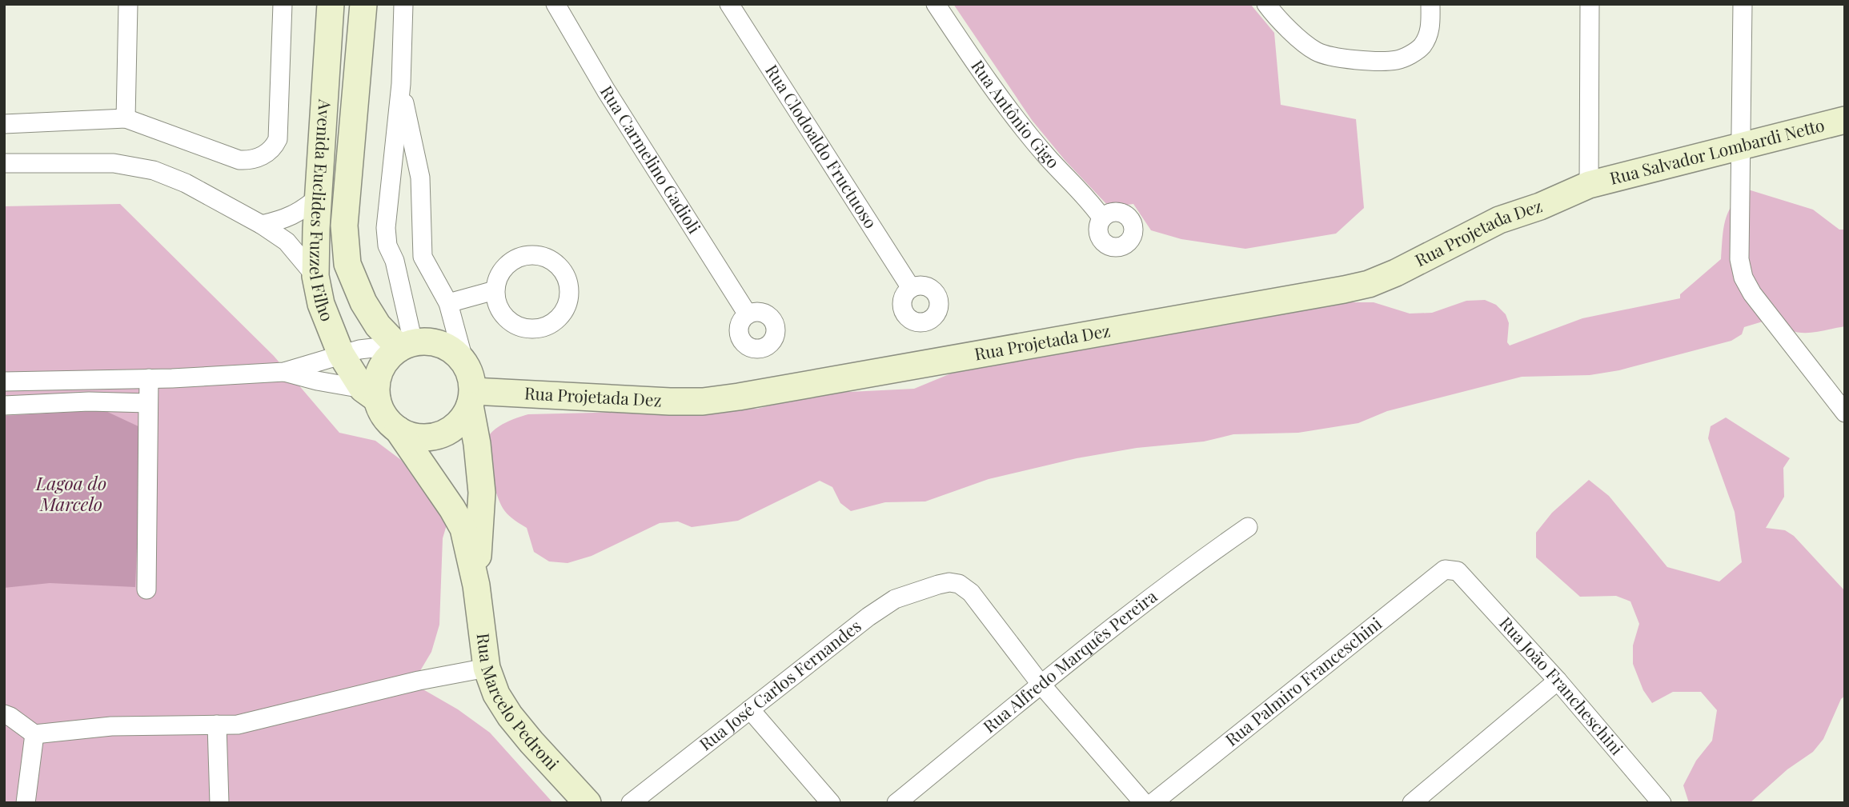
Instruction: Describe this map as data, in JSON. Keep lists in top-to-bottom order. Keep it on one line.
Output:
{"streets":{"street":["Rua Antônio Gigo","Rua Clodoaldo Fructuoso","Rua Salvador Lombardi Netto","Rua Carmelino Gadioli","Avenida Euclides Fuzzel Filho","Rua Projetada Dez","Rua Alfredo Marquês Pereira","Rua Palmiro Franceschini","Rua José Carlos Fernandes","Rua João Francheschini","Rua Marcelo Pedroni"]},"crossings":[["Rua Salvador Lombardi Netto","Rua Projetada Dez"],["Avenida Euclides Fuzzel Filho","Rua Projetada Dez"],["Avenida Euclides Fuzzel Filho","Rua Marcelo Pedroni"],["Rua Projetada Dez","Rua Marcelo Pedroni"],["Rua Alfredo Marquês Pereira","Rua José Carlos Fernandes"],["Rua Palmiro Franceschini","Rua João Francheschini"]],"water":["Lagoa do Marcelo"]}
